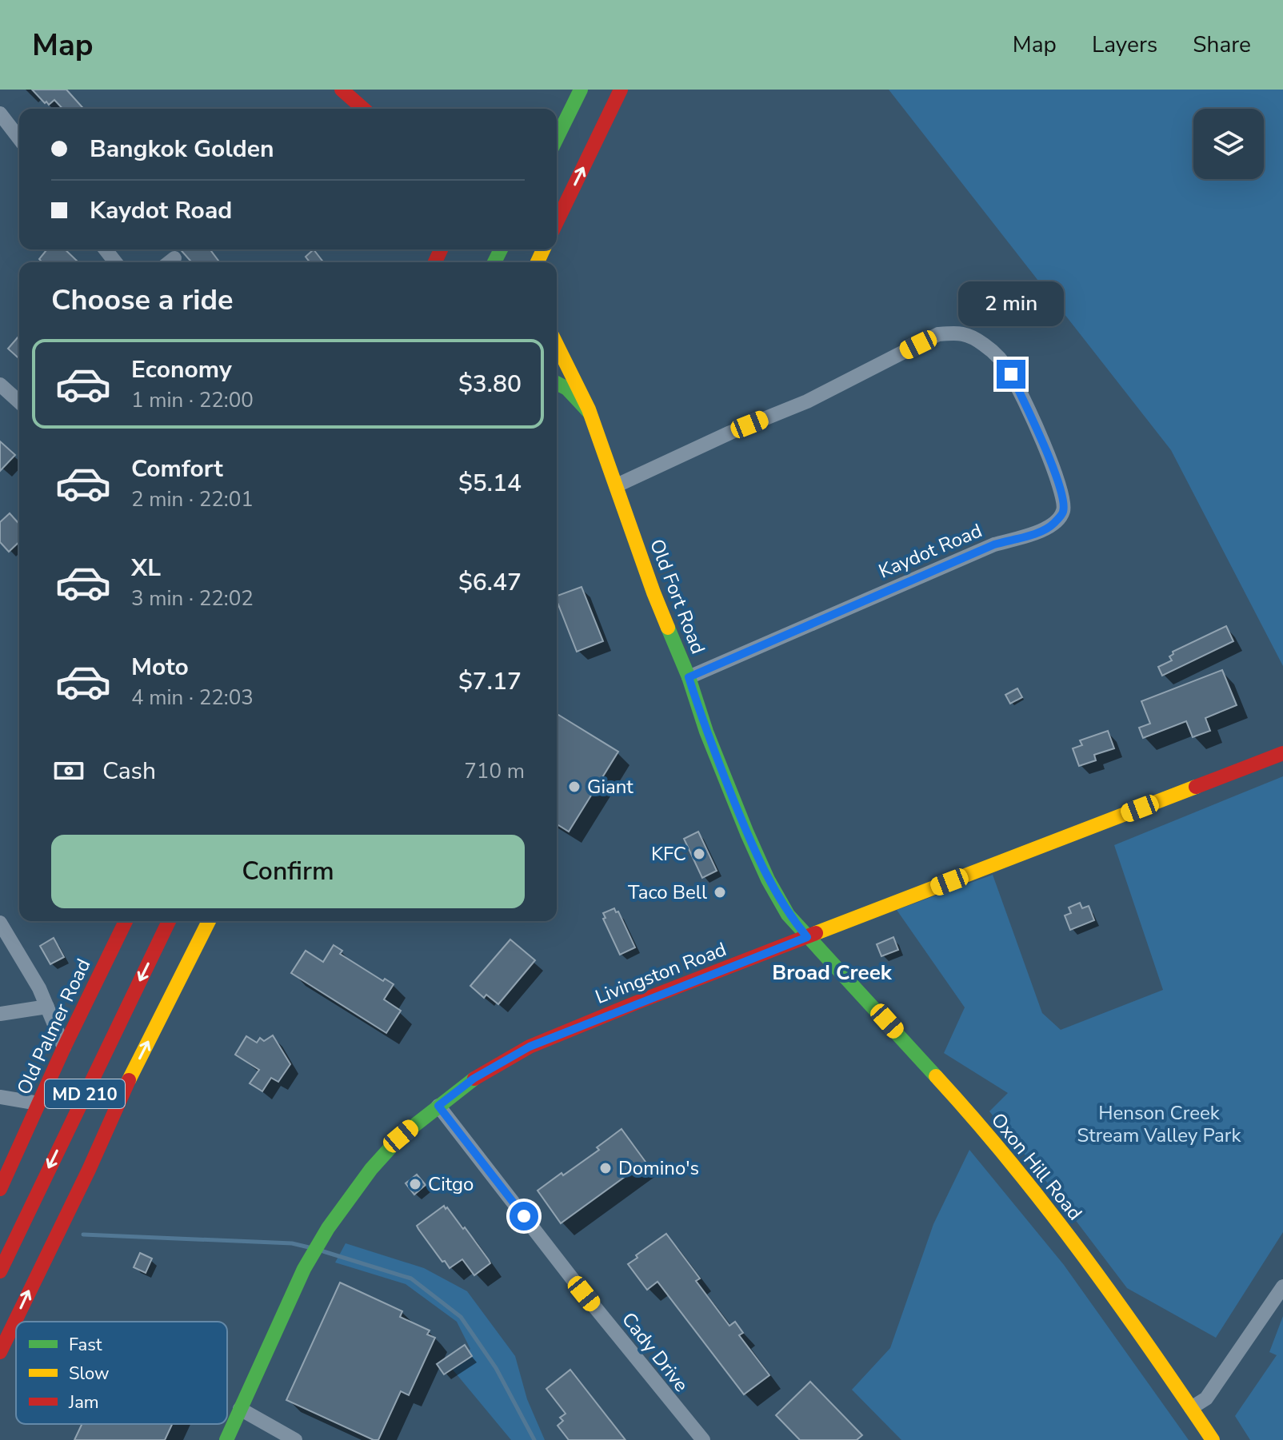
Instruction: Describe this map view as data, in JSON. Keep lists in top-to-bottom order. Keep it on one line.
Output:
{"streets":{"main road":["Old Fort Road","Livingston Road","Old Palmer Road","MD 210","Oxon Hill Road"],"street":["Kaydot Road","Cady Drive"]},"crossings":[["Kaydot Road","Old Fort Road"],["Old Fort Road","Livingston Road"],["Old Fort Road","Oxon Hill Road"],["Livingston Road","Oxon Hill Road"],["Livingston Road","Cady Drive"]],"districts":["Broad Creek"],"parks":["Henson Creek Stream Valley Park"],"places":["Giant","KFC","Taco Bell","Domino's","Citgo"],"legend":["Fast","Slow","Jam"],"page":{"header":"Map","nav":["Map","Layers","Share"],"banner":["Bangkok Golden","Kaydot Road"],"heading":"Choose a ride","bubble":"2 min","list":[{"name":"Economy","note":"1 min · 22:00","value":"$3.80"},{"name":"Comfort","note":"2 min · 22:01","value":"$5.14"},{"name":"XL","note":"3 min · 22:02","value":"$6.47"},{"name":"Moto","note":"4 min · 22:03","value":"$7.17"}],"pay":["Cash","710 m"],"buttons":"Confirm"}}
